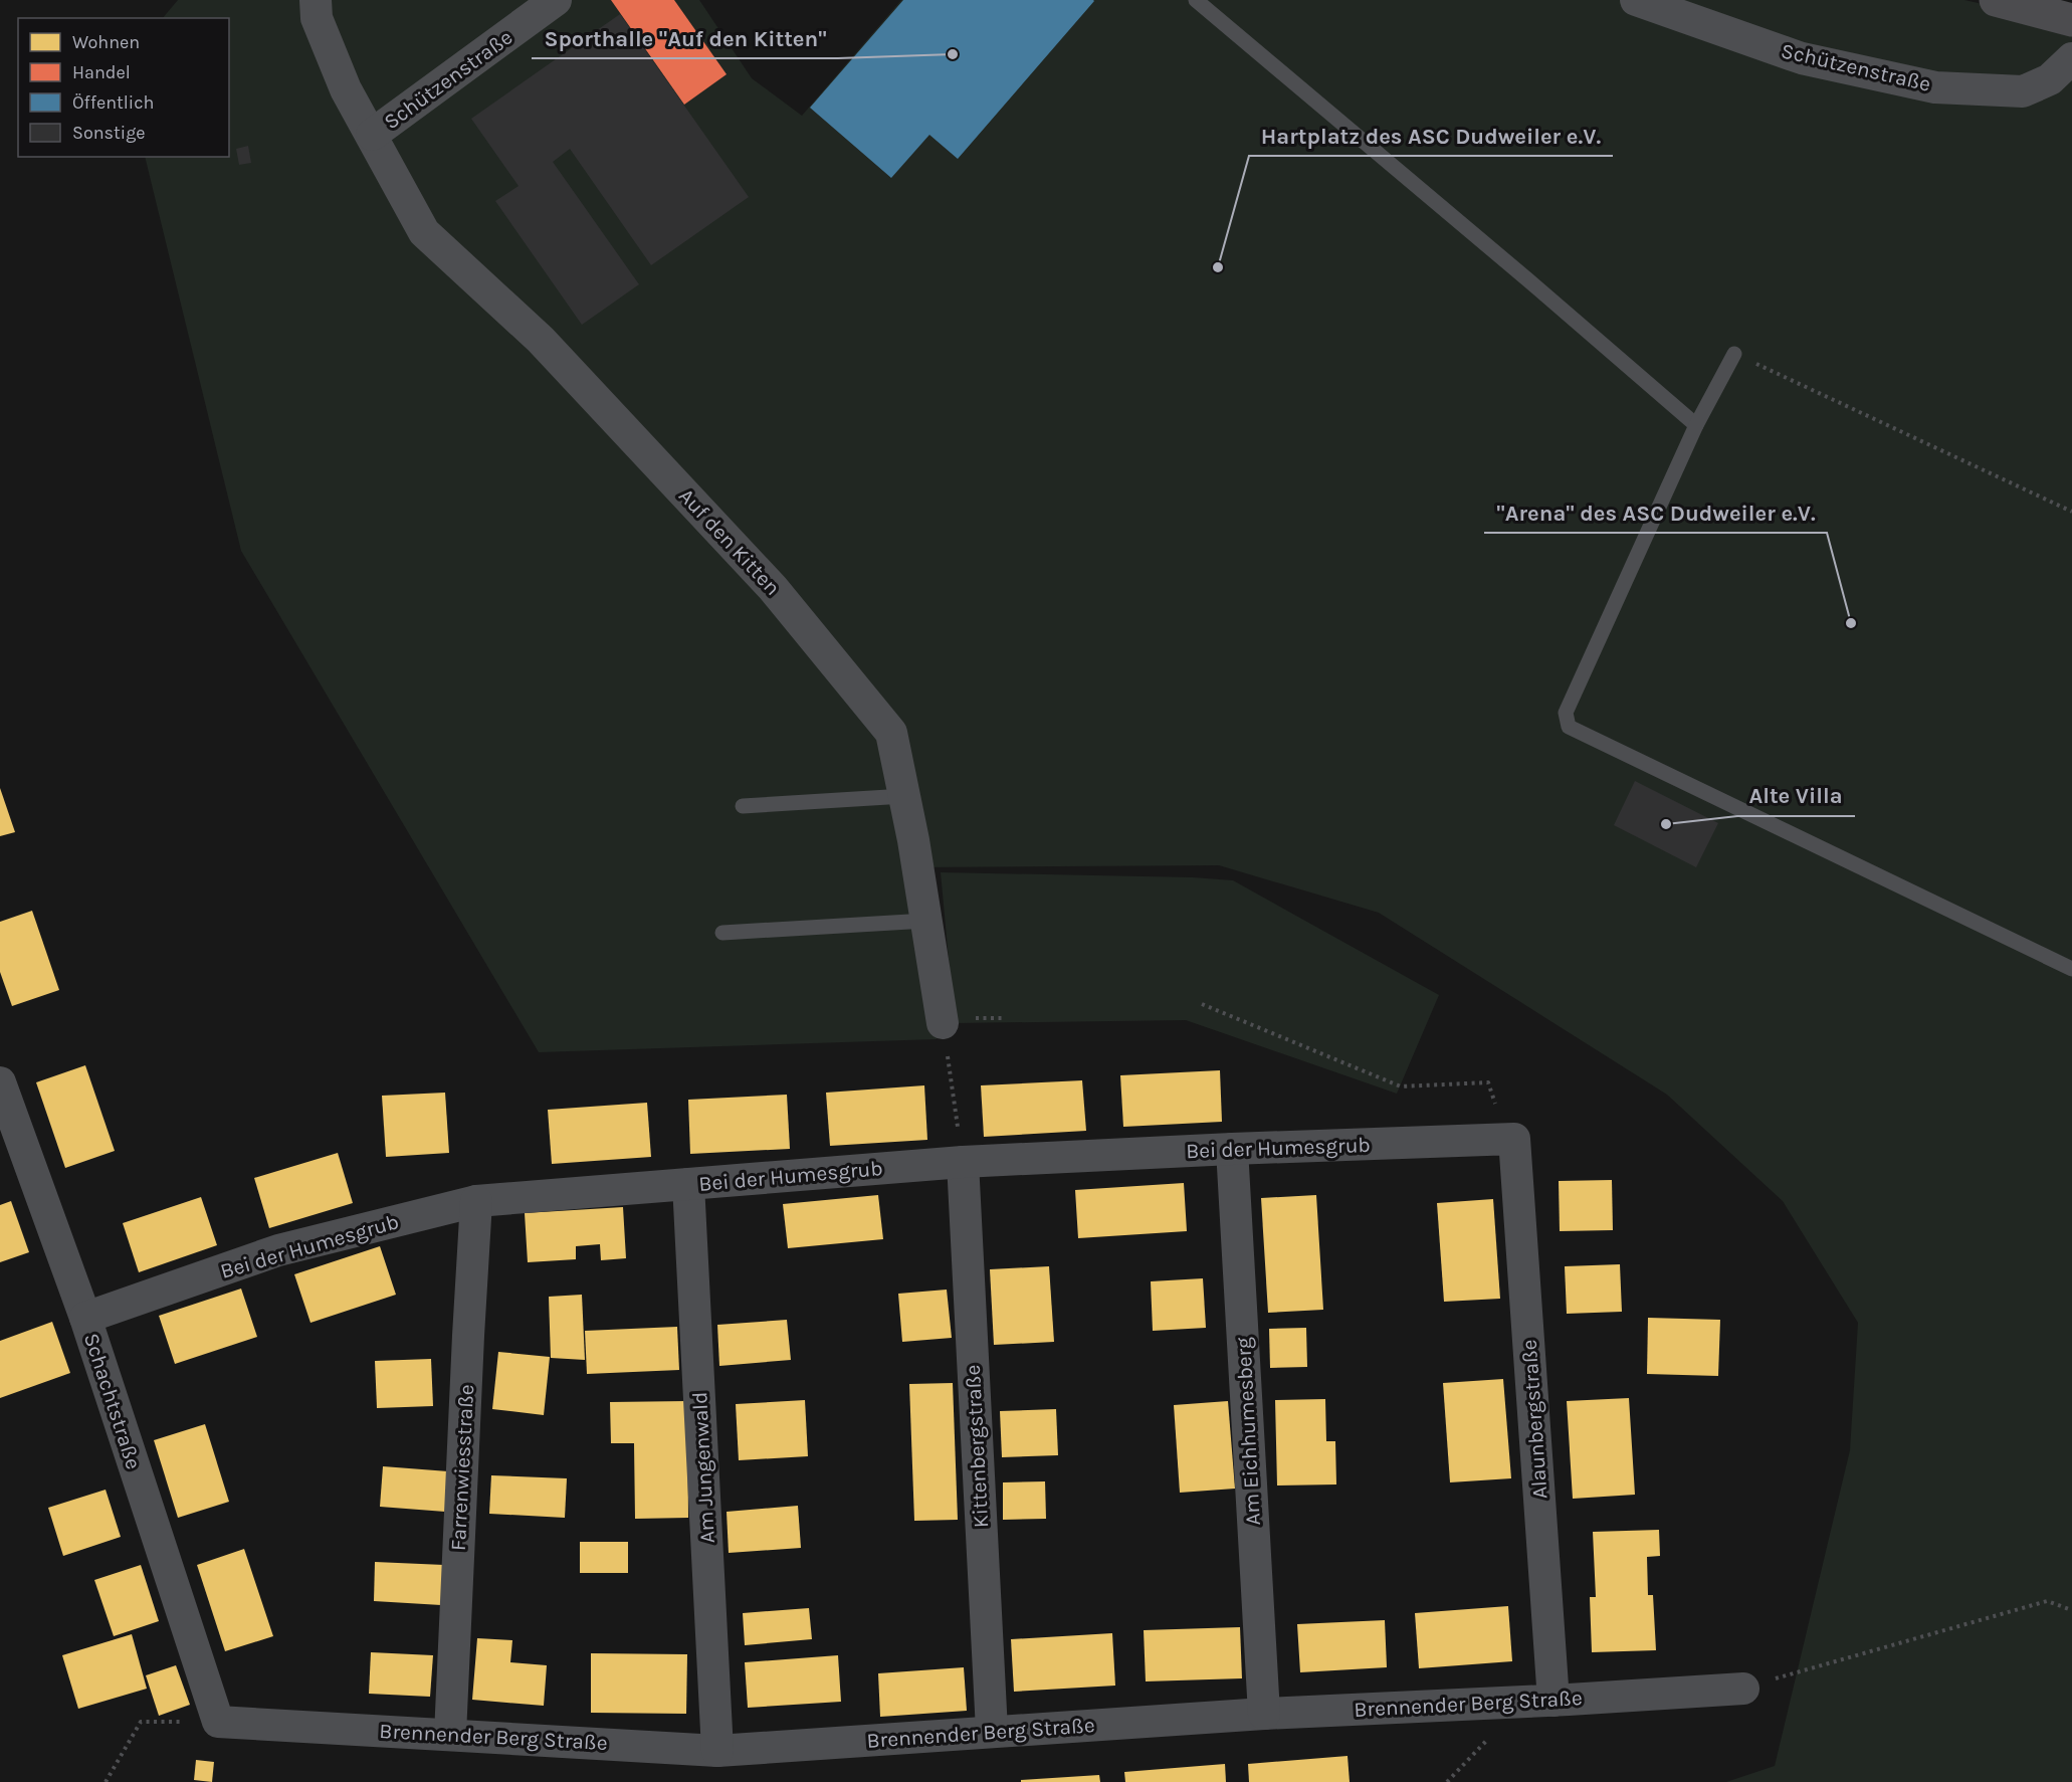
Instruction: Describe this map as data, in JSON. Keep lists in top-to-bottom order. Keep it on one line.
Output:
{"streets":{"street":["Schützenstraße","Auf den Kitten","Bei der Humesgrub","Schachtstraße","Alaunbergstraße","Am Eichhumesberg","Kittenbergstraße","Farrenwiesstraße","Am Jungenwald","Brennender Berg Straße"]},"crossings":[["Schützenstraße","Auf den Kitten"],["Bei der Humesgrub","Schachtstraße"],["Bei der Humesgrub","Alaunbergstraße"],["Bei der Humesgrub","Am Eichhumesberg"],["Bei der Humesgrub","Kittenbergstraße"],["Bei der Humesgrub","Farrenwiesstraße"],["Bei der Humesgrub","Am Jungenwald"],["Schachtstraße","Brennender Berg Straße"],["Alaunbergstraße","Brennender Berg Straße"],["Am Eichhumesberg","Brennender Berg Straße"],["Kittenbergstraße","Brennender Berg Straße"],["Farrenwiesstraße","Brennender Berg Straße"],["Am Jungenwald","Brennender Berg Straße"]],"places":["Sporthalle \"Auf den Kitten\"","Hartplatz des ASC Dudweiler e.V.","\"Arena\" des ASC Dudweiler e.V.","Alte Villa"],"legend":["Wohnen","Handel","Öffentlich","Sonstige"]}
